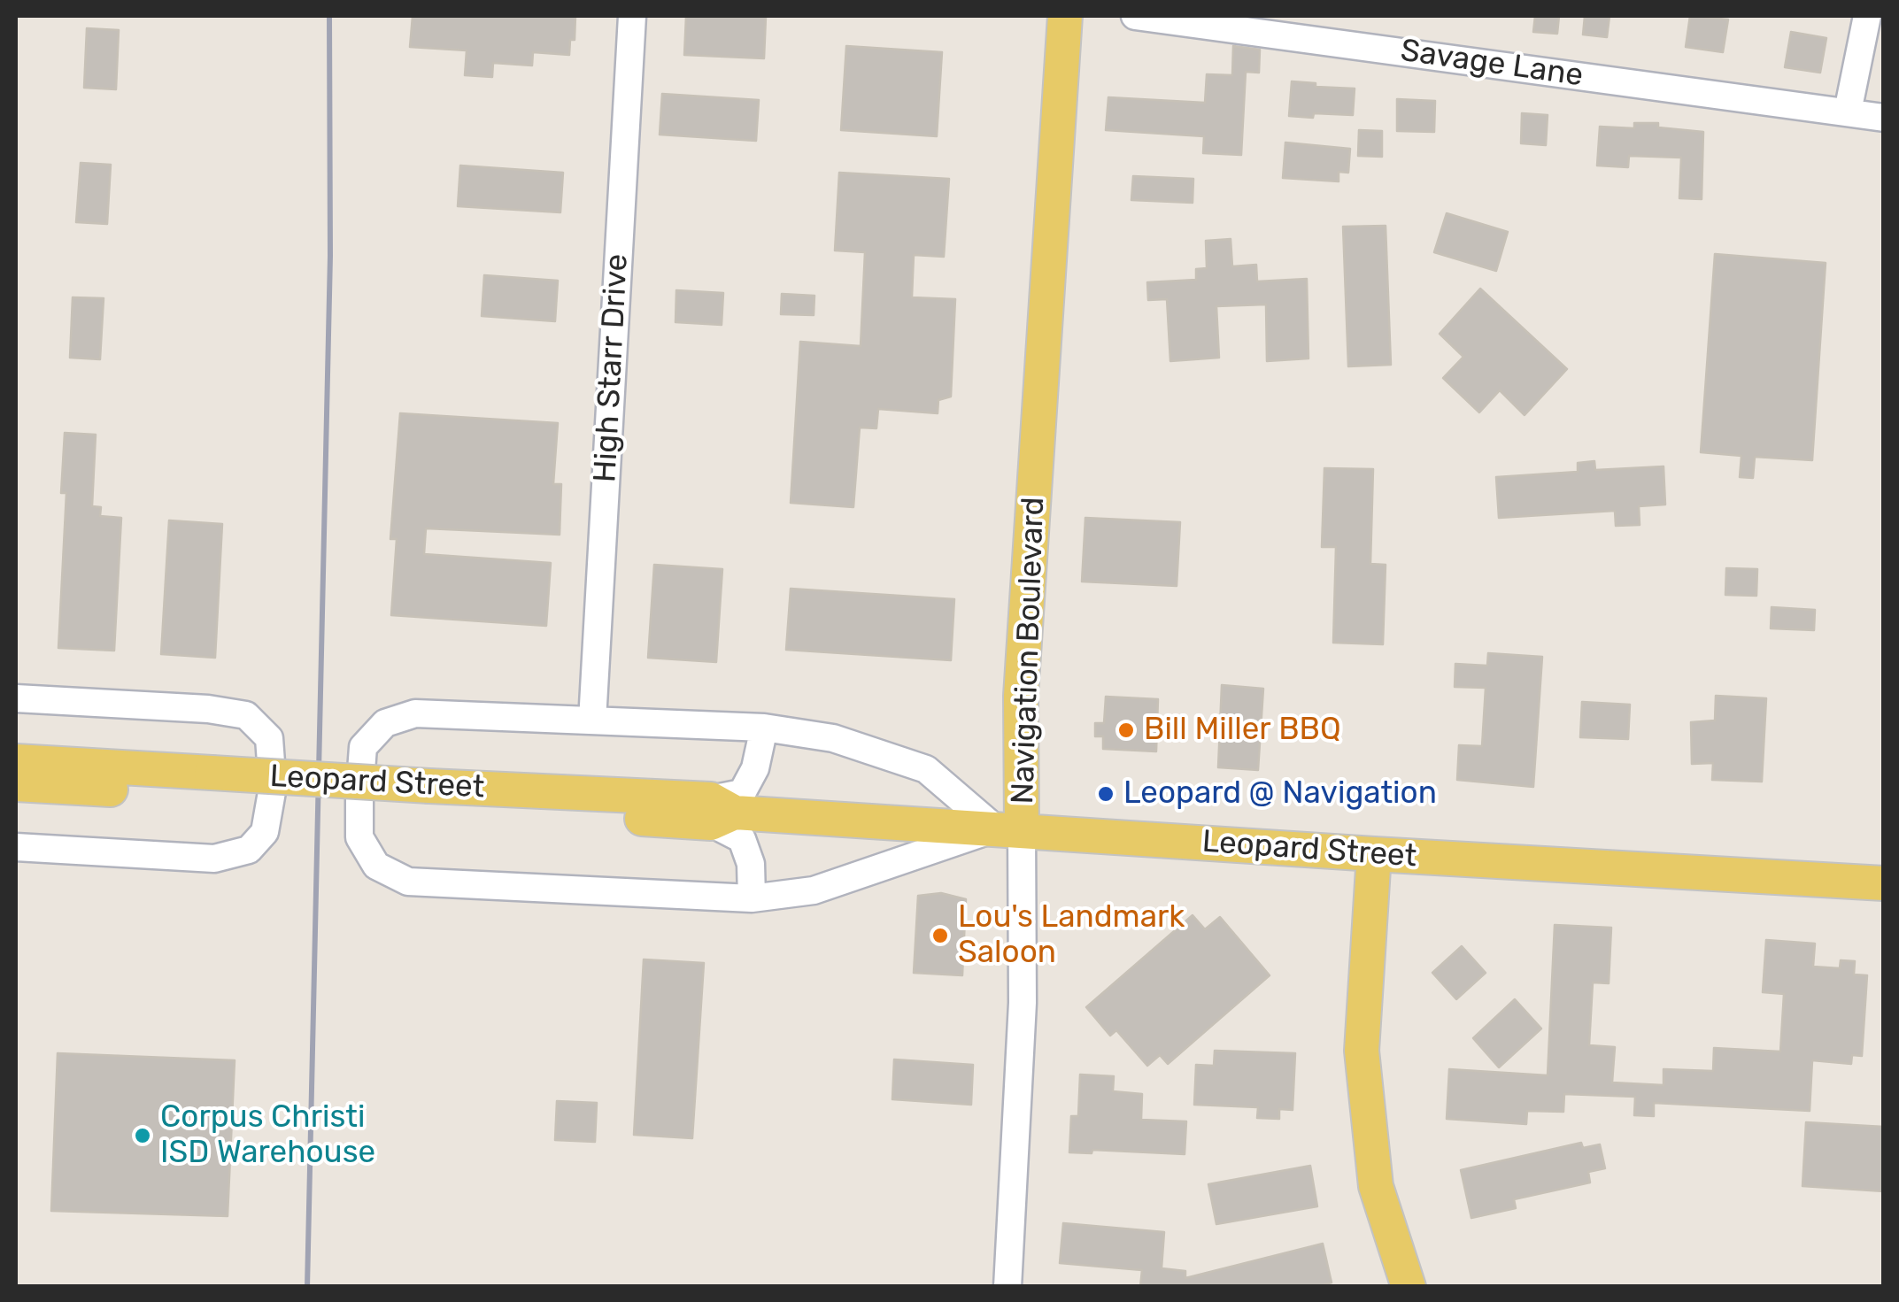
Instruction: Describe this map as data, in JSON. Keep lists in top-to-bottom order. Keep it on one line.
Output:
{"streets":{"main road":["Navigation Boulevard","Leopard Street"],"street":["Savage Lane","High Starr Drive"]},"crossings":[["Navigation Boulevard","Leopard Street"]],"places":["Bill Miller BBQ","Leopard @ Navigation","Lou's Landmark Saloon","Corpus Christi ISD Warehouse"]}
